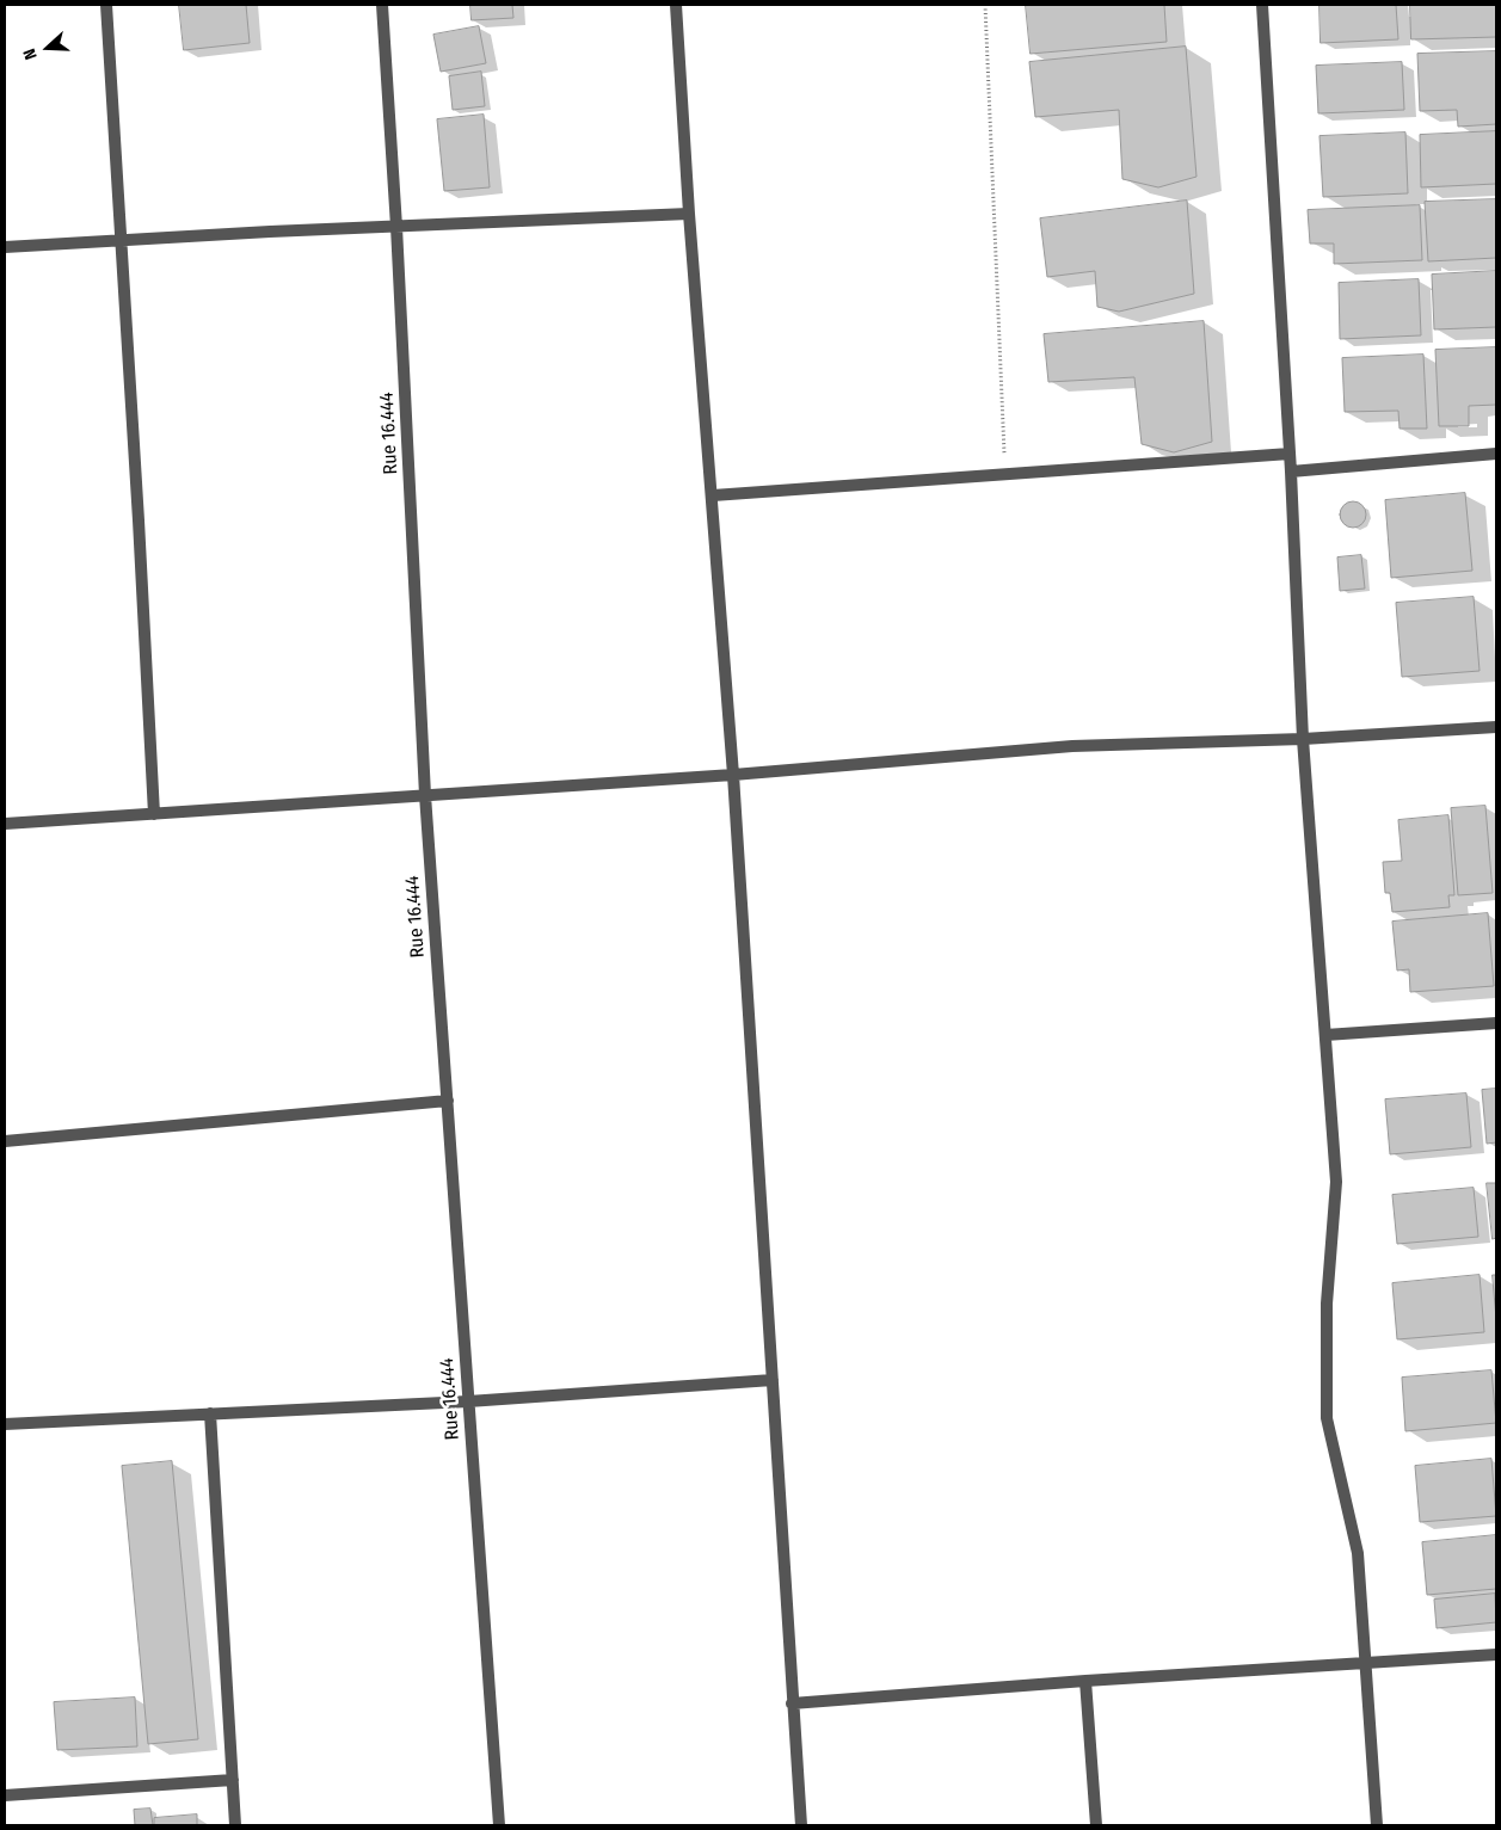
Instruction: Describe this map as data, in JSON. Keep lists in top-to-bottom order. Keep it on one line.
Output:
{"streets":{"street":["Rue 16.444"]},"north":"left"}
